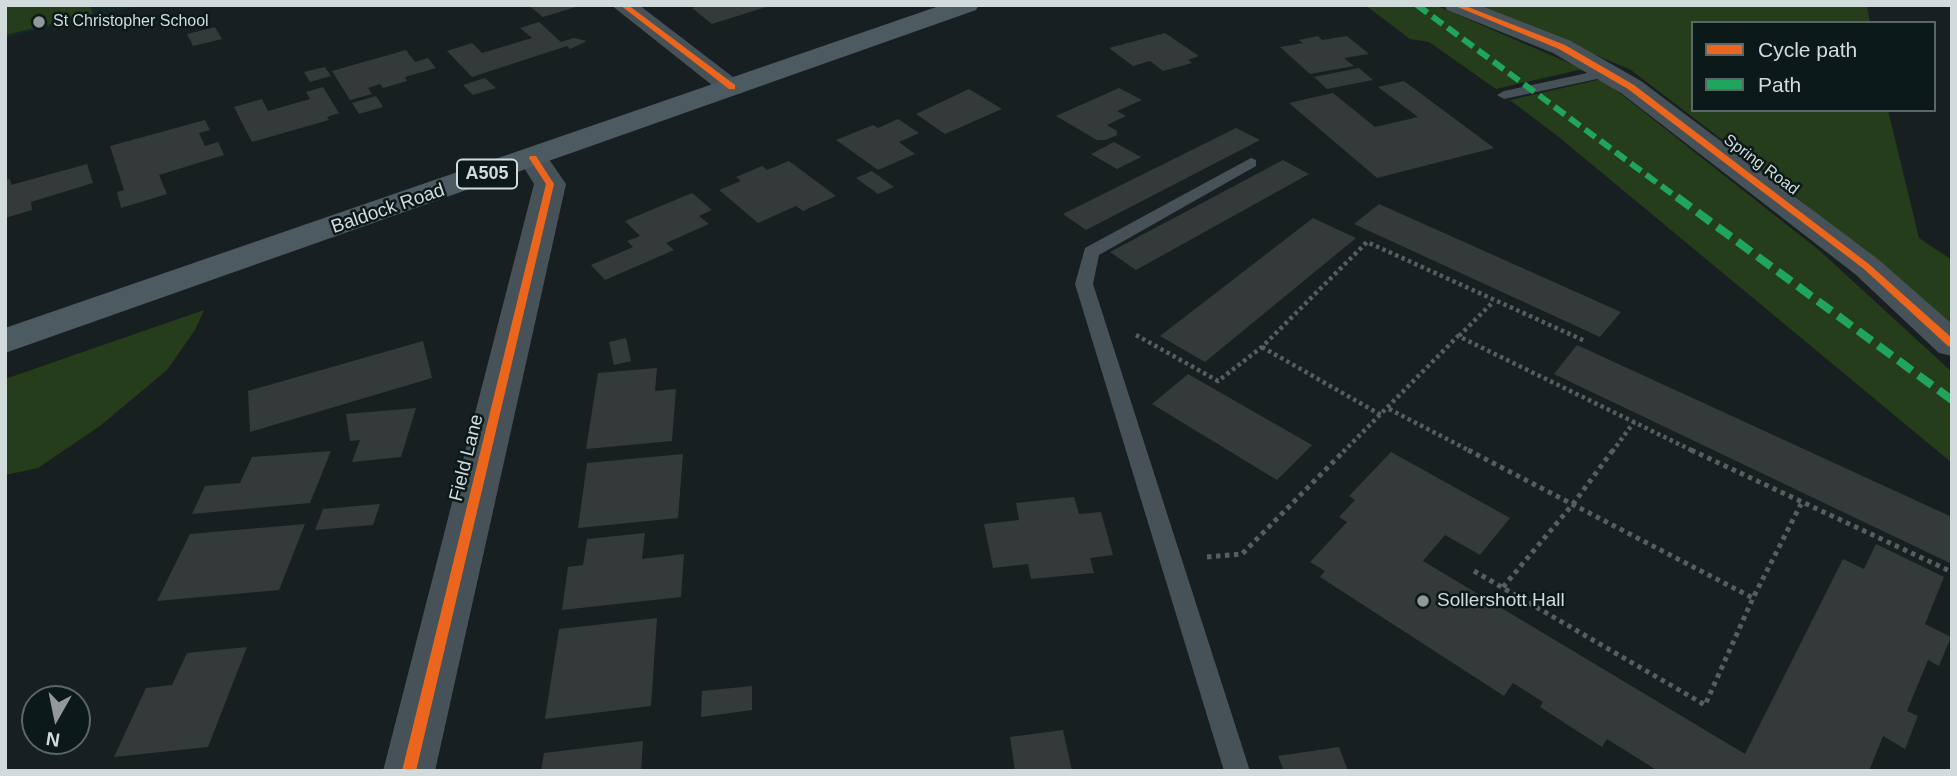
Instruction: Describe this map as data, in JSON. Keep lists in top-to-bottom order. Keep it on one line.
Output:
{"streets":{"main road":["A505","Baldock Road"],"street":["Spring Road","Field Lane"]},"crossings":[["Baldock Road","Field Lane"]],"places":["St Christopher School","Sollershott Hall"],"legend":["Cycle path","Path"],"north":"bottom"}
